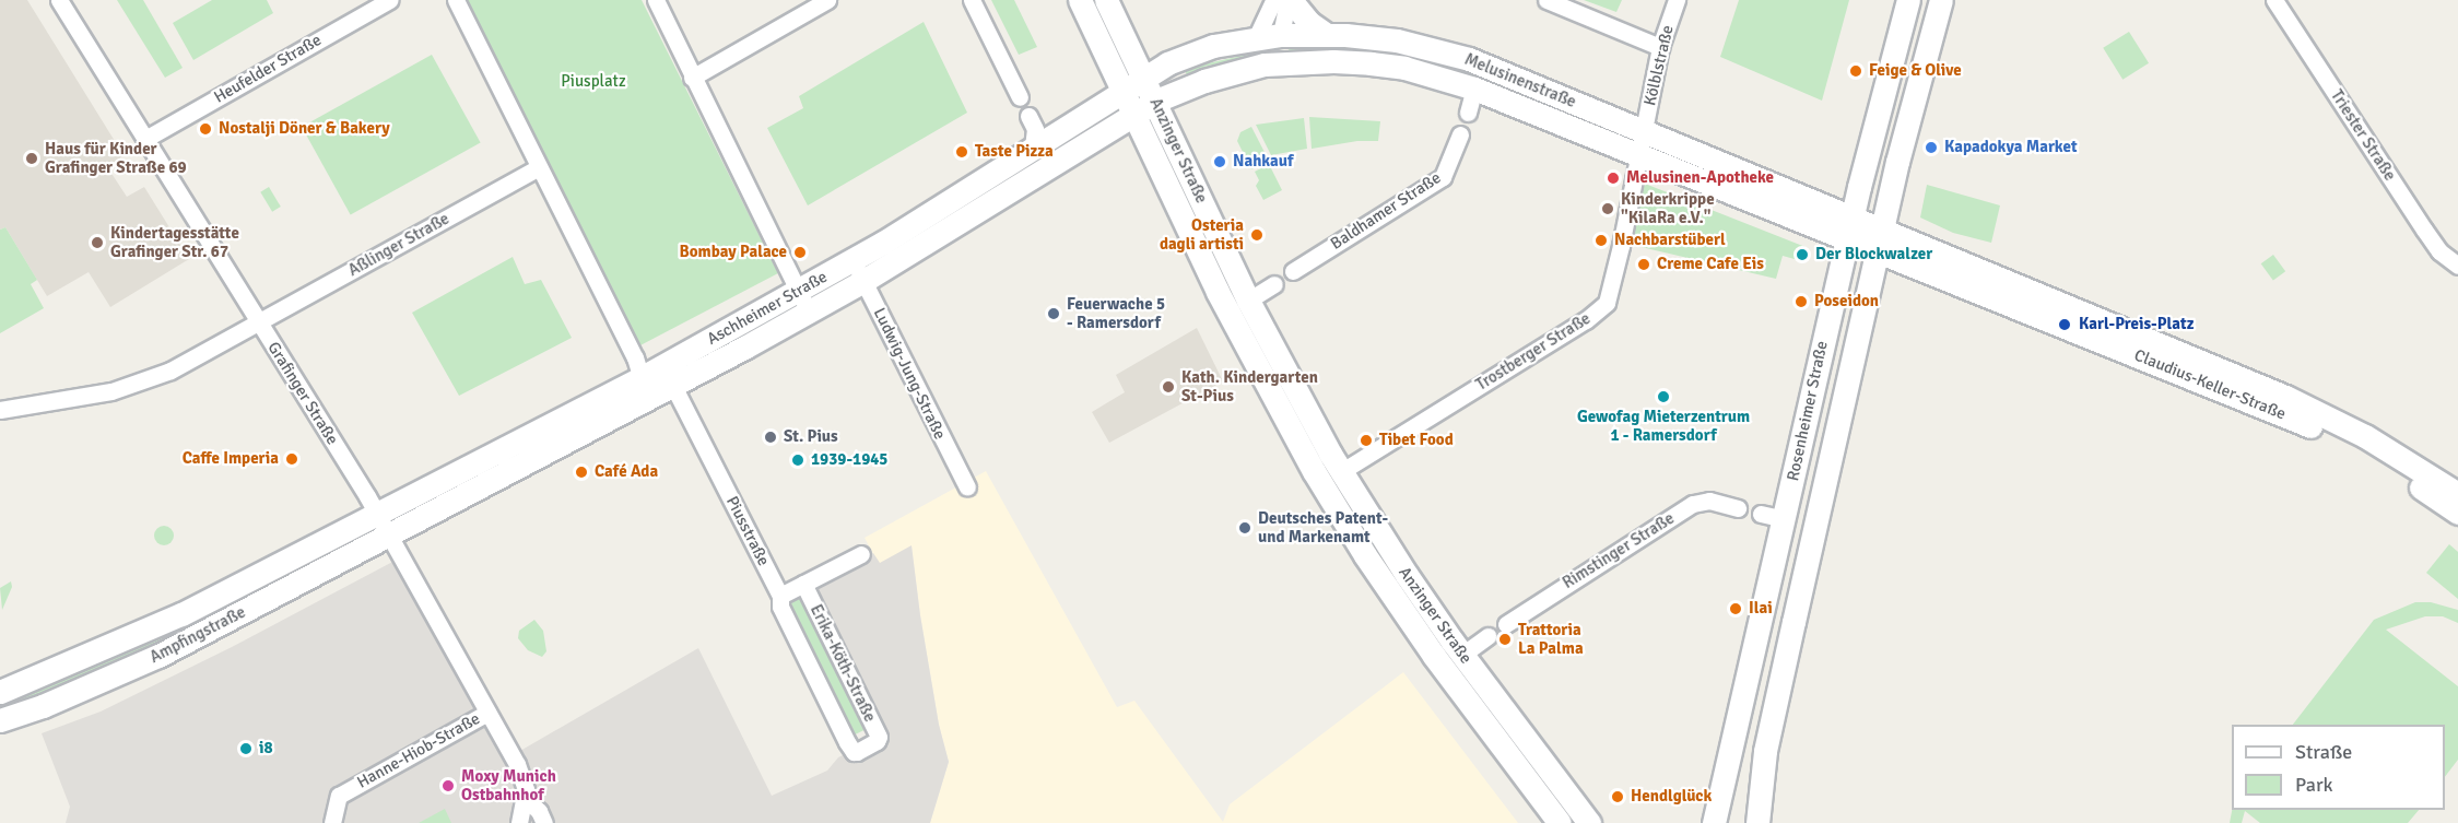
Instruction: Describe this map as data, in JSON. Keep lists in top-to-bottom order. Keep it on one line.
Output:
{"streets":{"main road":["Melusinenstraße","Anzinger Straße","Aschheimer Straße","Claudius-Keller-Straße","Rosenheimer Straße","Ampfingstraße"],"street":["Kölblstraße","Heufelder Straße","Triester Straße","Baldhamer Straße","Aßlinger Straße","Trostberger Straße","Ludwig-Jung-Straße","Grafinger Straße","Piusstraße","Rimstinger Straße","Erika-Köth-Straße","Hanne-Hiob-Straße"]},"crossings":[["Kölblstraße","Melusinenstraße"],["Kölblstraße","Trostberger Straße"],["Heufelder Straße","Grafinger Straße"],["Melusinenstraße","Anzinger Straße"],["Melusinenstraße","Aschheimer Straße"],["Melusinenstraße","Trostberger Straße"],["Melusinenstraße","Claudius-Keller-Straße"],["Melusinenstraße","Rosenheimer Straße"],["Anzinger Straße","Aschheimer Straße"],["Anzinger Straße","Trostberger Straße"],["Aßlinger Straße","Grafinger Straße"],["Aschheimer Straße","Ludwig-Jung-Straße"],["Aschheimer Straße","Grafinger Straße"],["Aschheimer Straße","Piusstraße"],["Aschheimer Straße","Ampfingstraße"],["Claudius-Keller-Straße","Rosenheimer Straße"],["Grafinger Straße","Ampfingstraße"],["Grafinger Straße","Hanne-Hiob-Straße"],["Piusstraße","Erika-Köth-Straße"]],"parks":["Piusplatz"],"places":["Feige & Olive","Nostalji Döner & Bakery","Kapadokya Market","Taste Pizza","Haus für Kinder Grafinger Straße 69","Nahkauf","Melusinen-Apotheke","Kinderkrippe \"KilaRa e.V.\"","Osteria dagli artisti","Nachbarstüberl","Kindertagesstätte Grafinger Str. 67","Bombay Palace","Der Blockwalzer","Creme Cafe Eis","Poseidon","Feuerwache 5 - Ramersdorf","Karl-Preis-Platz","Kath. Kindergarten St-Pius","Gewofag Mieterzentrum 1 - Ramersdorf","St. Pius","Tibet Food","Caffe Imperia","1939-1945","Café Ada","Deutsches Patent- und Markenamt","Ilai","Trattoria La Palma","i8","Moxy Munich Ostbahnhof","Hendlglück"],"legend":["Straße","Park"]}
